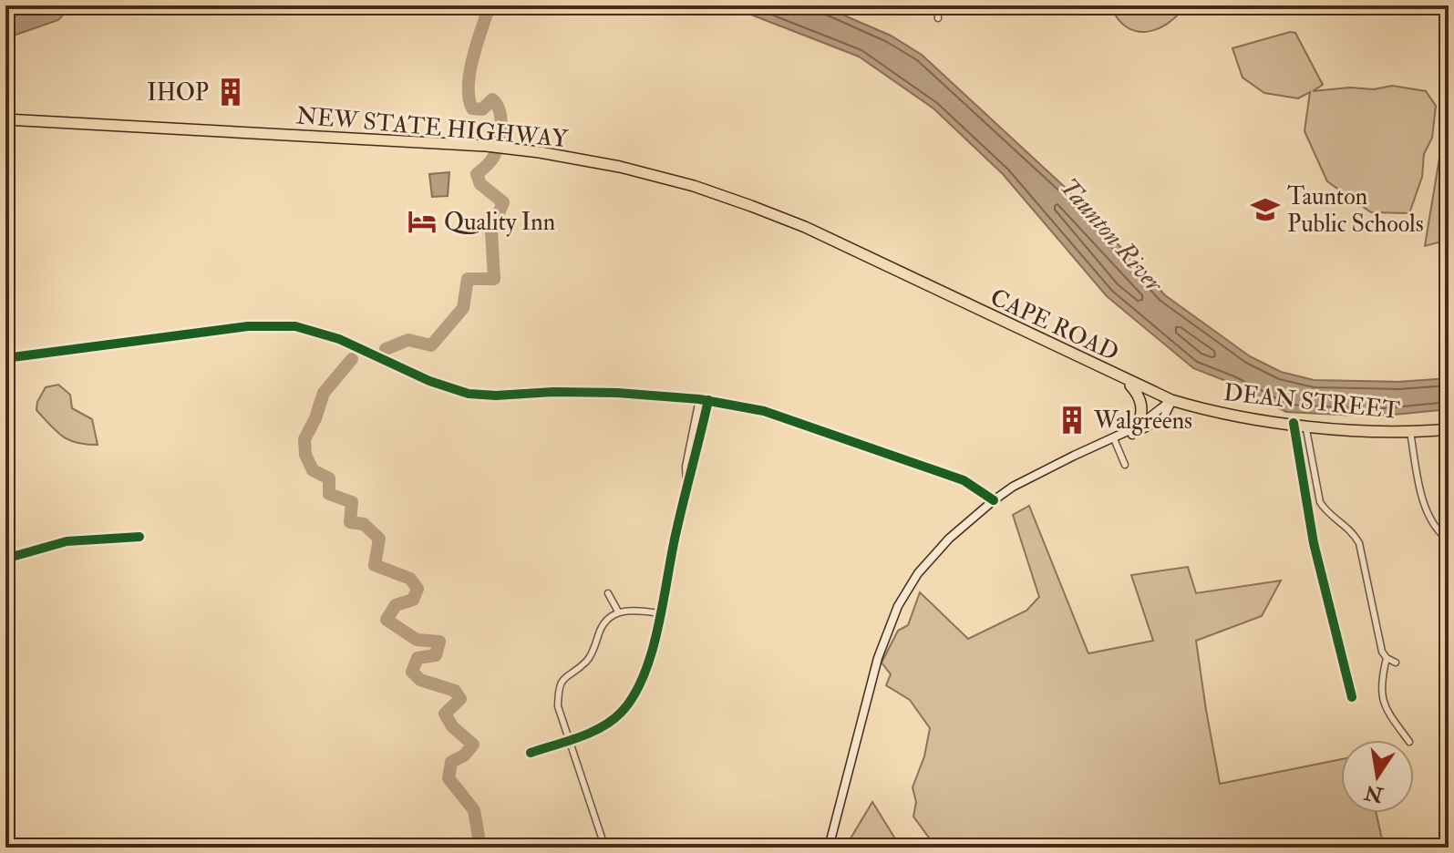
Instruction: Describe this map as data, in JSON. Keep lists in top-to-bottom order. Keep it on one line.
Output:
{"streets":{"highway":["NEW STATE HIGHWAY","CAPE ROAD","DEAN STREET"]},"crossings":[["NEW STATE HIGHWAY","CAPE ROAD"],["CAPE ROAD","DEAN STREET"]],"water":["Taunton River"],"places":{"building":["IHOP","Walgreens"],"school or university":["Taunton Public Schools"],"hotel":["Quality Inn"]},"north":"bottom"}
